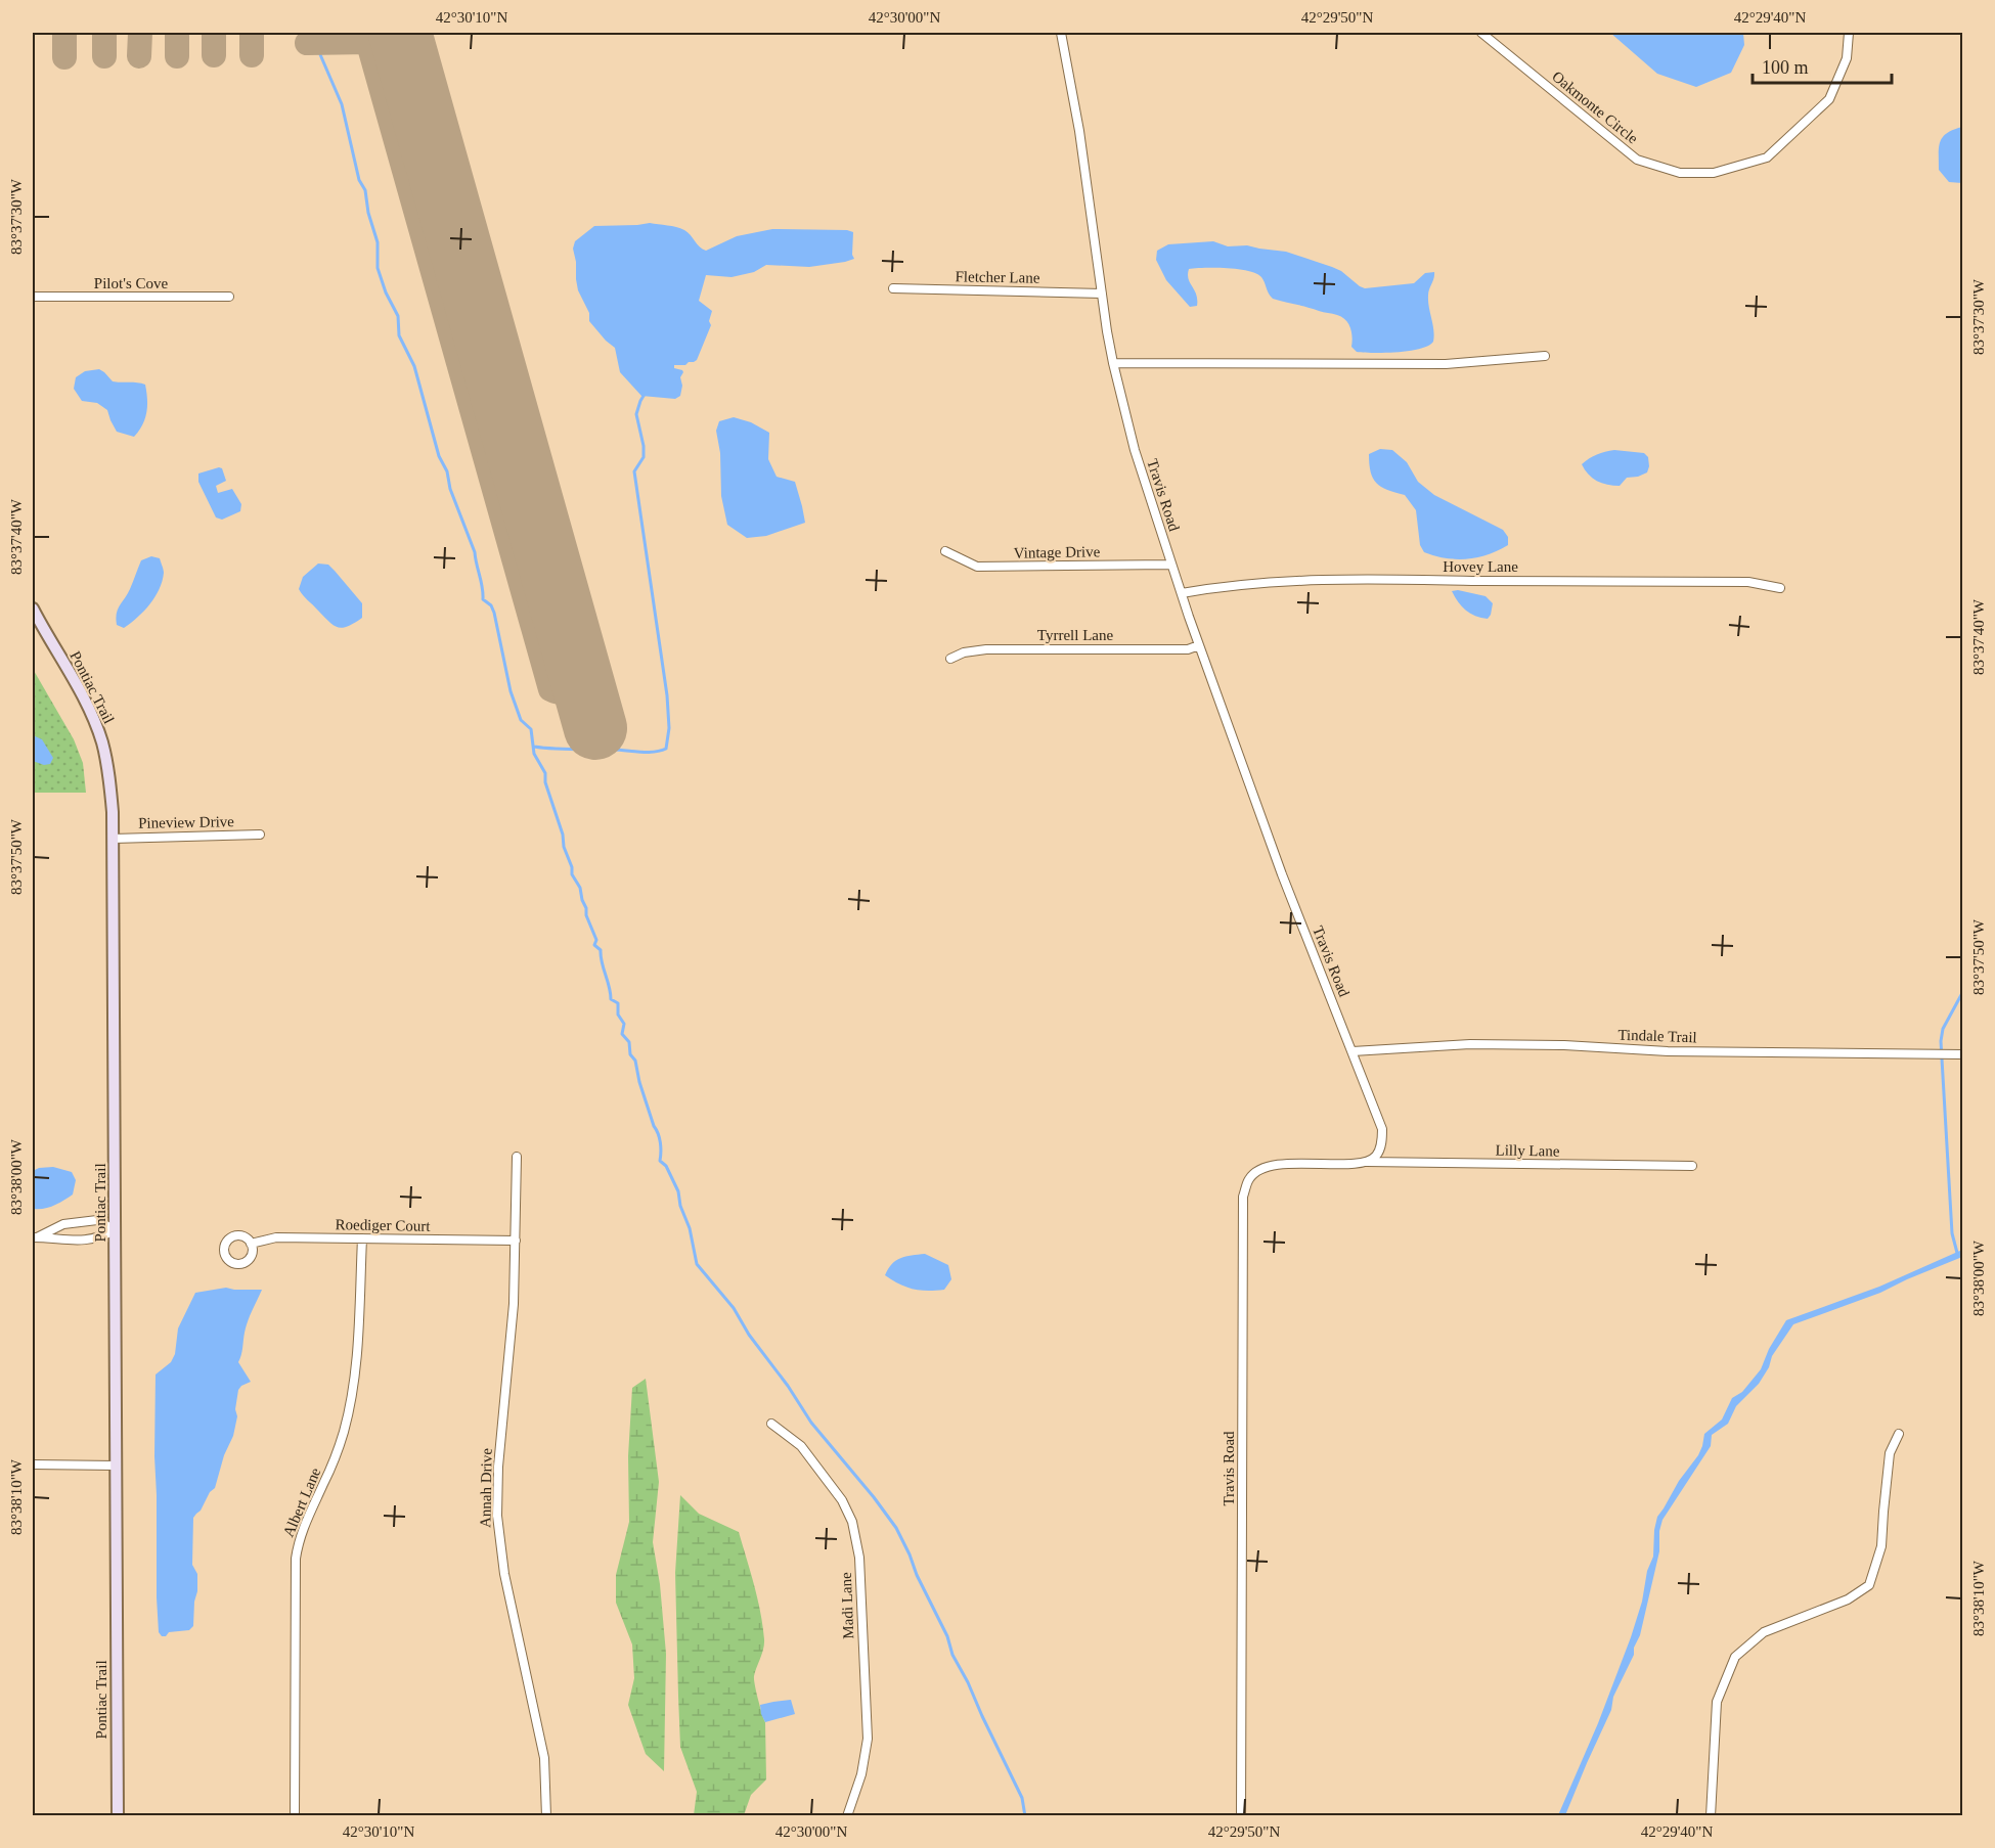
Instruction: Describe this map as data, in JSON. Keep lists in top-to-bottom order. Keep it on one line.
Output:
{"streets":{"main road":["Pontiac Trail"],"street":["Oakmonte Circle","Fletcher Lane","Pilot's Cove","Travis Road","Vintage Drive","Hovey Lane","Tyrrell Lane","Pineview Drive","Tindale Trail","Lilly Lane","Roediger Court","Annah Drive","Albert Lane","Madi Lane"]},"crossings":[["Fletcher Lane","Travis Road"],["Travis Road","Vintage Drive"],["Travis Road","Hovey Lane"],["Travis Road","Tyrrell Lane"],["Travis Road","Tindale Trail"],["Travis Road","Lilly Lane"],["Pontiac Trail","Pineview Drive"],["Roediger Court","Annah Drive"],["Roediger Court","Albert Lane"]],"scale_bar":"100 m","coordinates":["42°30'10\"N","42°30'00\"N","42°29'50\"N","42°29'40\"N","83°37'30\"W","83°37'40\"W","83°37'50\"W","83°38'00\"W","83°38'10\"W"]}
